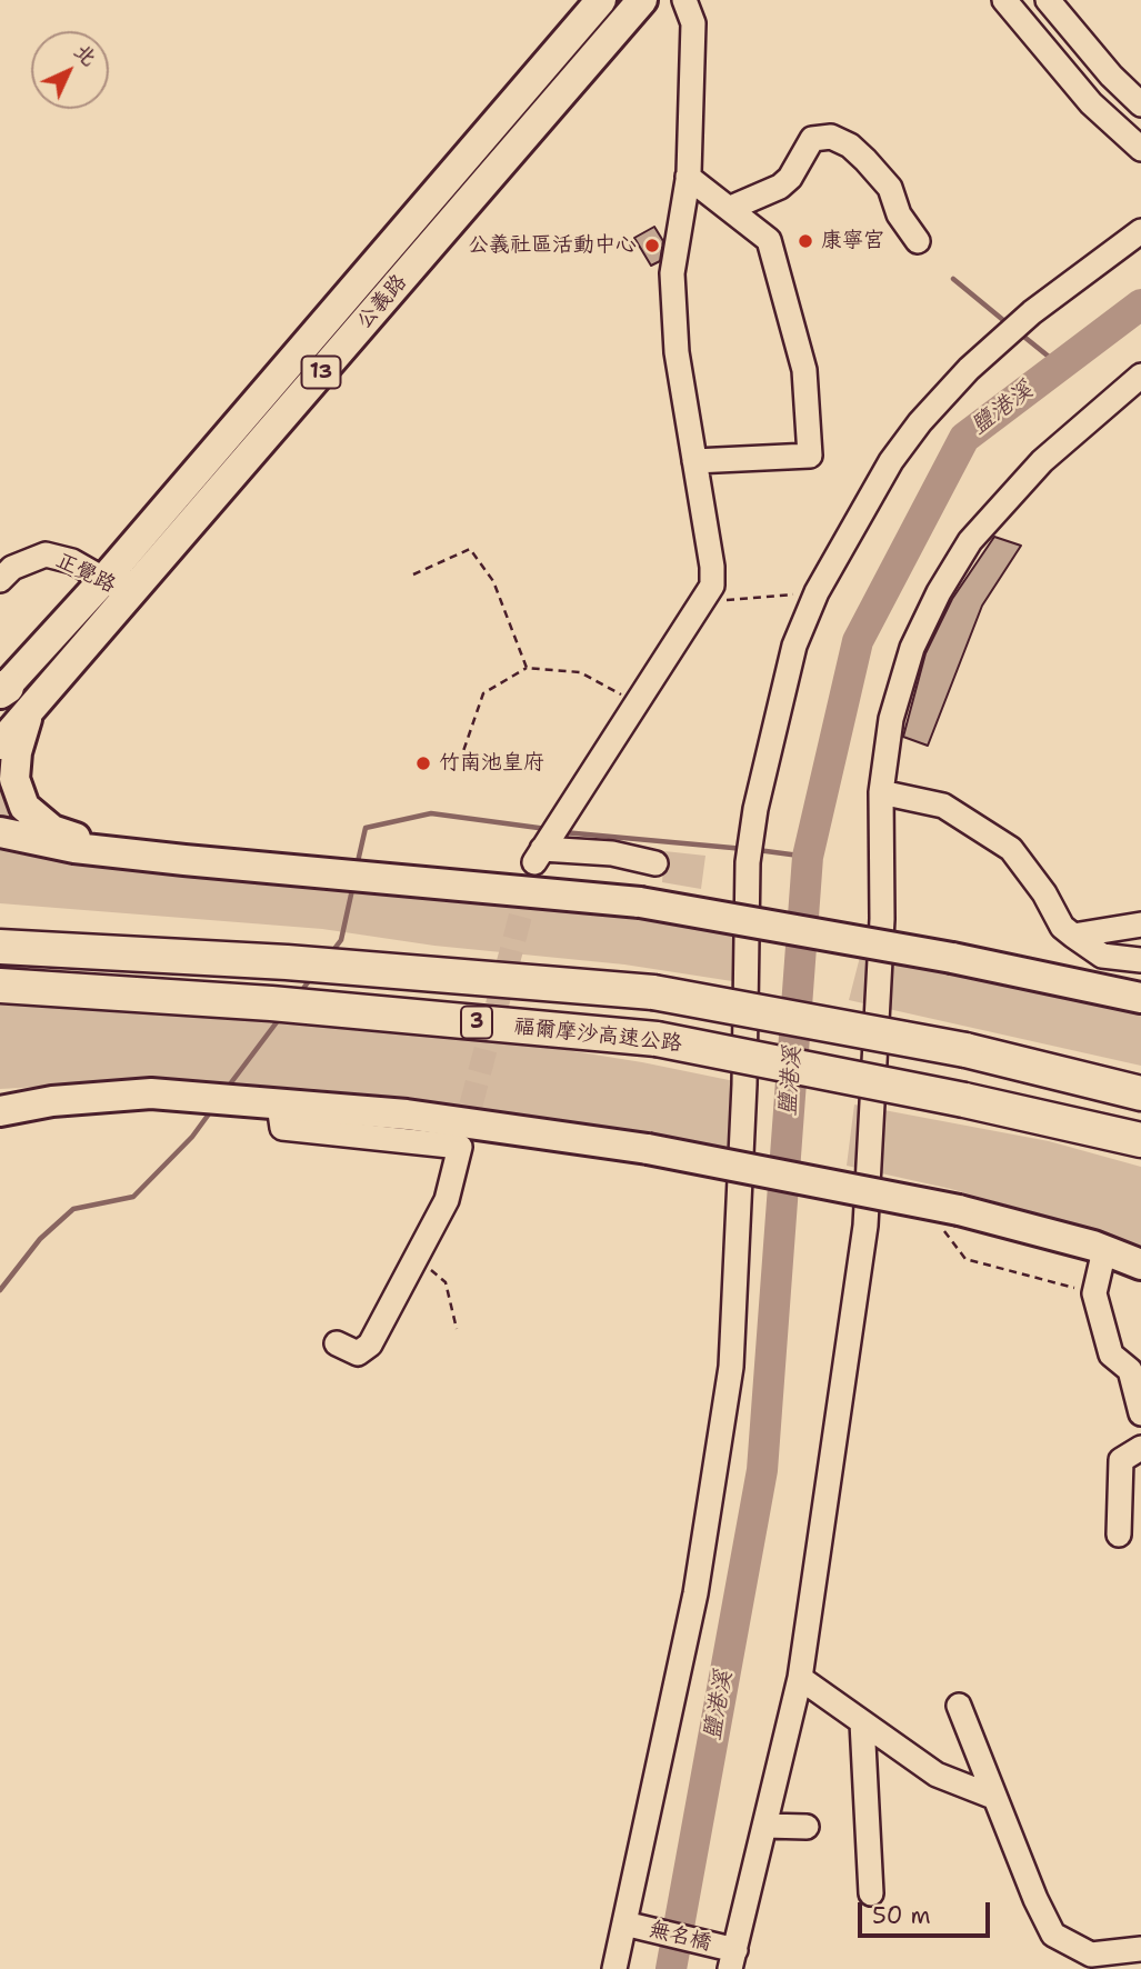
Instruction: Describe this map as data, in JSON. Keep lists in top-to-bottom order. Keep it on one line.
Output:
{"streets":{"highway":["3","福爾摩沙高速公路"],"main road":["公義路","13"],"street":["正覺路","無名橋"]},"crossings":[["公義路","正覺路"]],"water":["鹽港溪"],"places":["康寧宮","公義社區活動中心","竹南池皇府"],"scale_bar":"50 m","north":"top right"}
